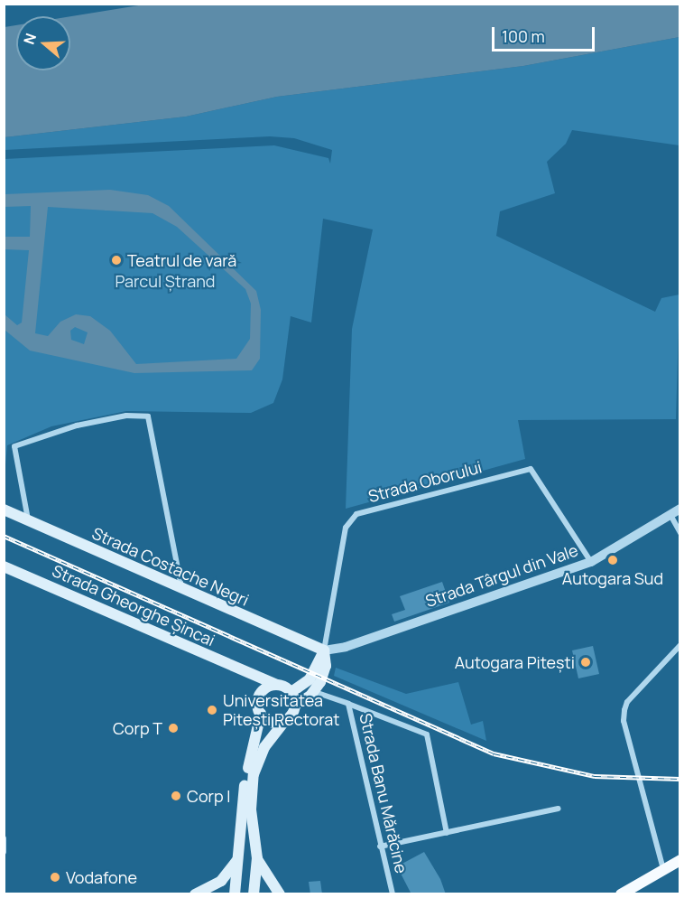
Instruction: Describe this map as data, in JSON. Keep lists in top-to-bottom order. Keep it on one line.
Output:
{"streets":{"main road":["Strada Costache Negri","Strada Gheorghe Șincai"],"street":["Strada Oborului","Strada Târgul din Vale","Strada Banu Mărăcine"]},"crossings":[["Strada Oborului","Strada Costache Negri"],["Strada Oborului","Strada Târgul din Vale"],["Strada Costache Negri","Strada Târgul din Vale"]],"parks":["Parcul Ștrand"],"places":["Teatrul de vară","Autogara Sud","Autogara Pitești","Universitatea Pitești Rectorat","Corp T","Corp I","Vodafone"],"scale_bar":"100 m","north":"left"}
